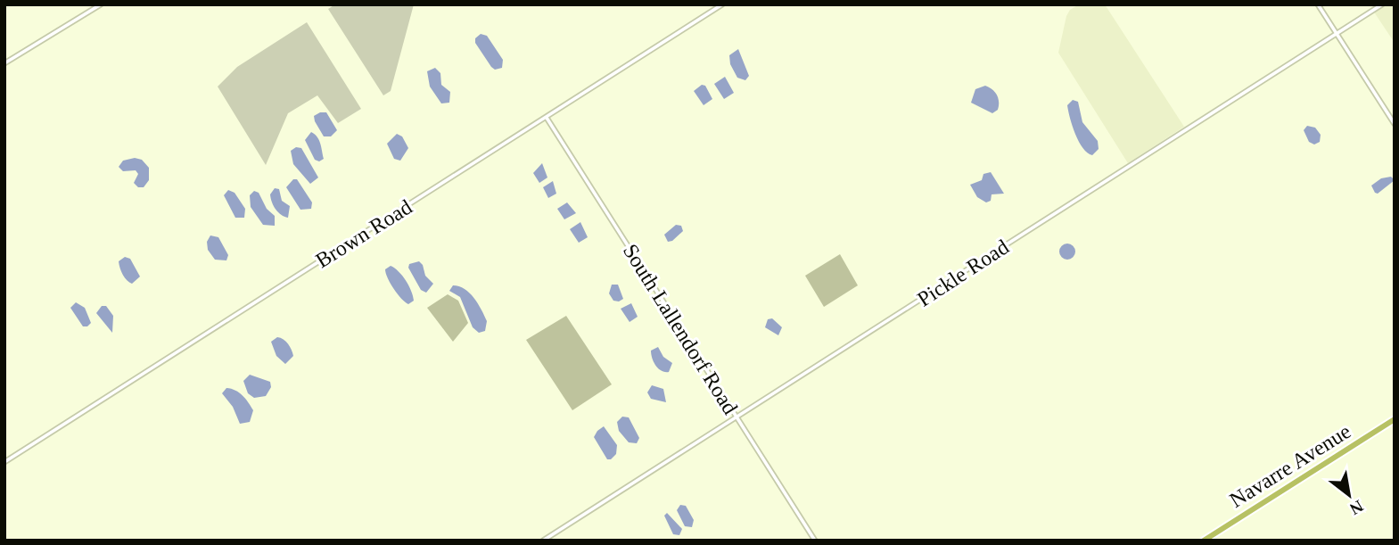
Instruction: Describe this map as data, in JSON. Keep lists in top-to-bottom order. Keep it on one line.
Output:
{"streets":{"highway":["Navarre Avenue"],"street":["Brown Road","Pickle Road","South Lallendorf Road"]},"crossings":[["Brown Road","South Lallendorf Road"],["Pickle Road","South Lallendorf Road"]],"north":"bottom right"}
